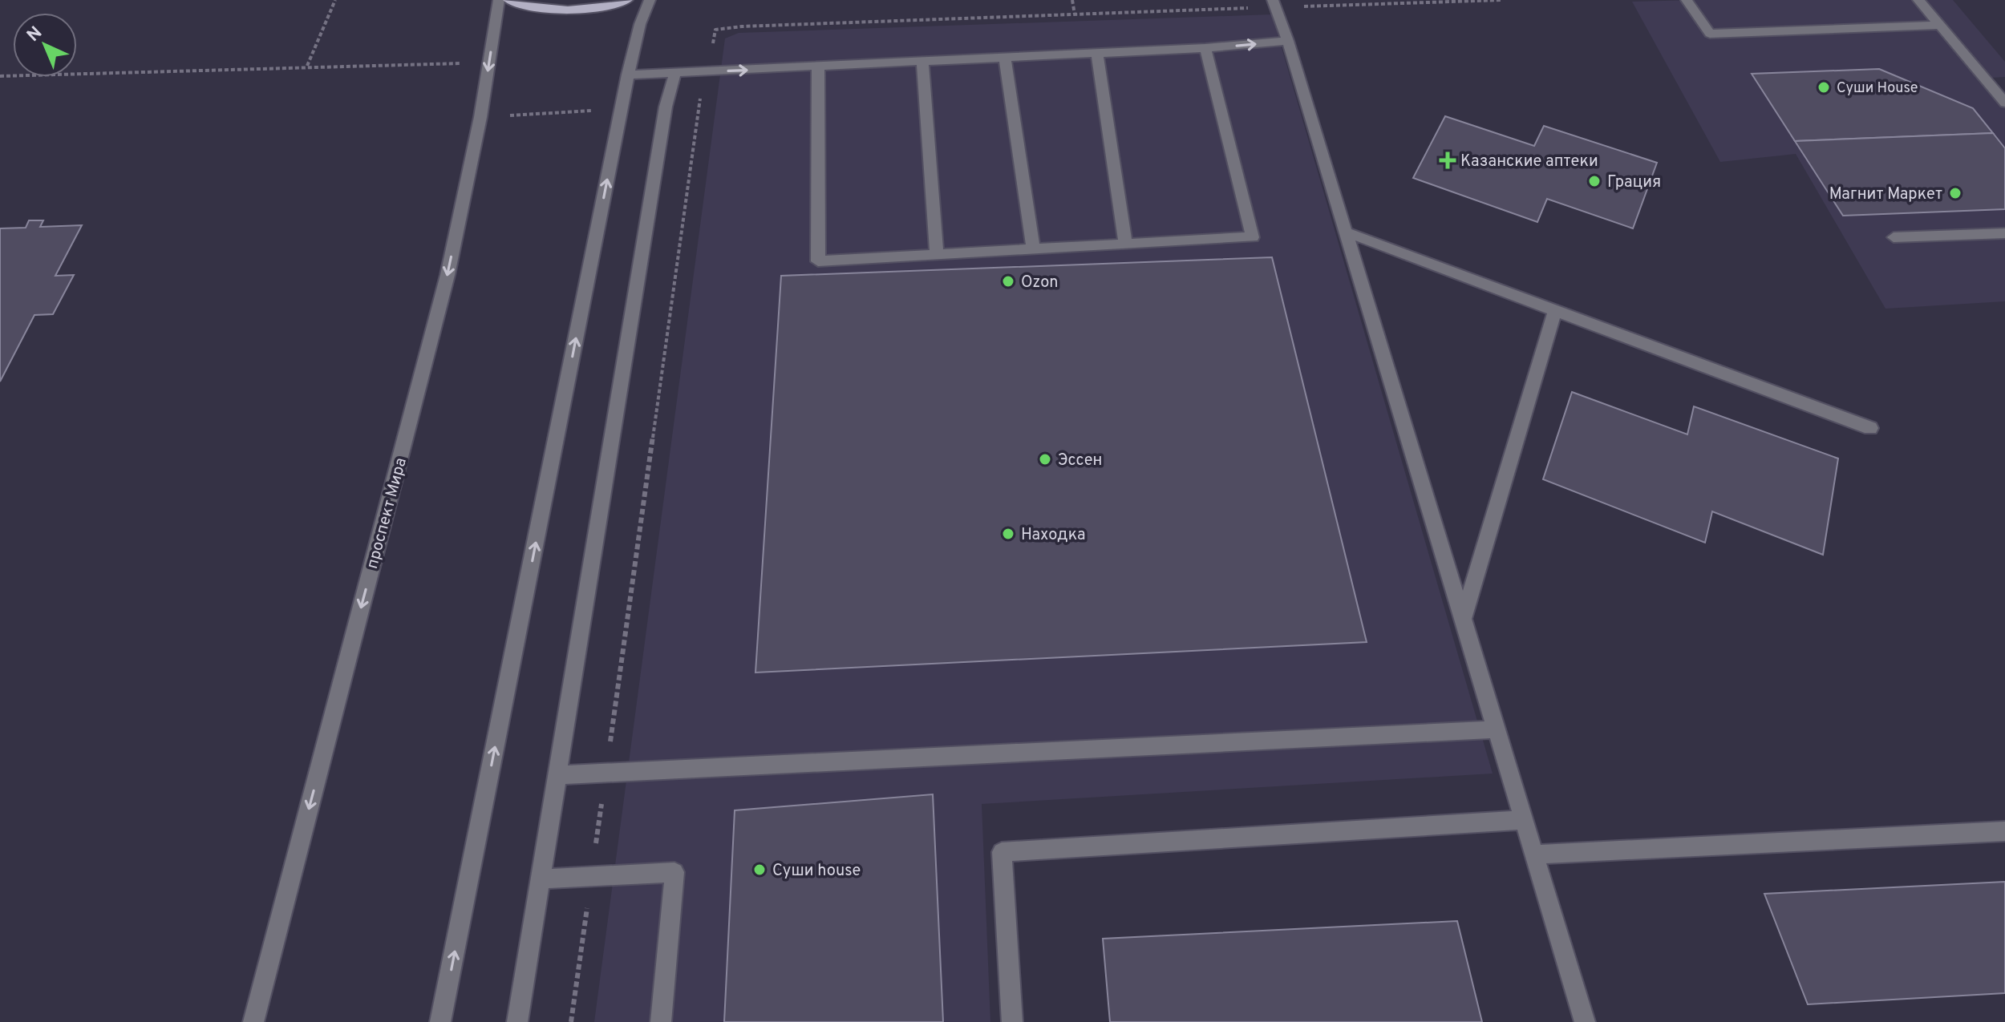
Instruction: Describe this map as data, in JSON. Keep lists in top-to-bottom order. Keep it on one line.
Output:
{"streets":{"street":["проспект Мира"]},"places":{"other":["Суши House","Грация","Магнит Маркет","Ozon","Эссен","Находка","Суши house"],"health":["Казанские аптеки"]},"north":"top left"}
